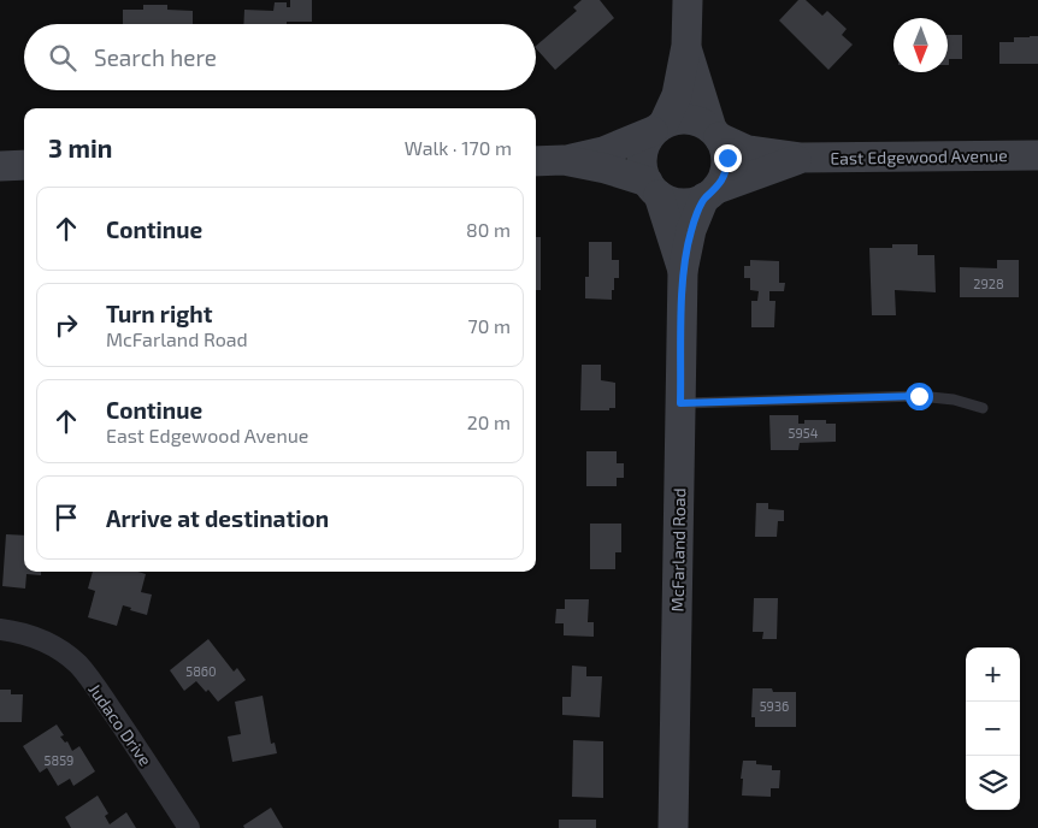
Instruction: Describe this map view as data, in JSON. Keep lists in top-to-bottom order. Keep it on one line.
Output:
{"streets":{"street":["East Edgewood Avenue","McFarland Road","Judaco Drive"]},"crossings":[["East Edgewood Avenue","McFarland Road"]],"house_numbers":["2928","5954","5860","5936","5859"],"north":"bottom","page":{"search":"Search here","heading":["3 min","Walk · 170 m"],"list":[["Continue","80 m"],["Turn right","McFarland Road","70 m"],["Continue","East Edgewood Avenue","20 m"],"Arrive at destination"],"map_buttons":["+","−"]}}
